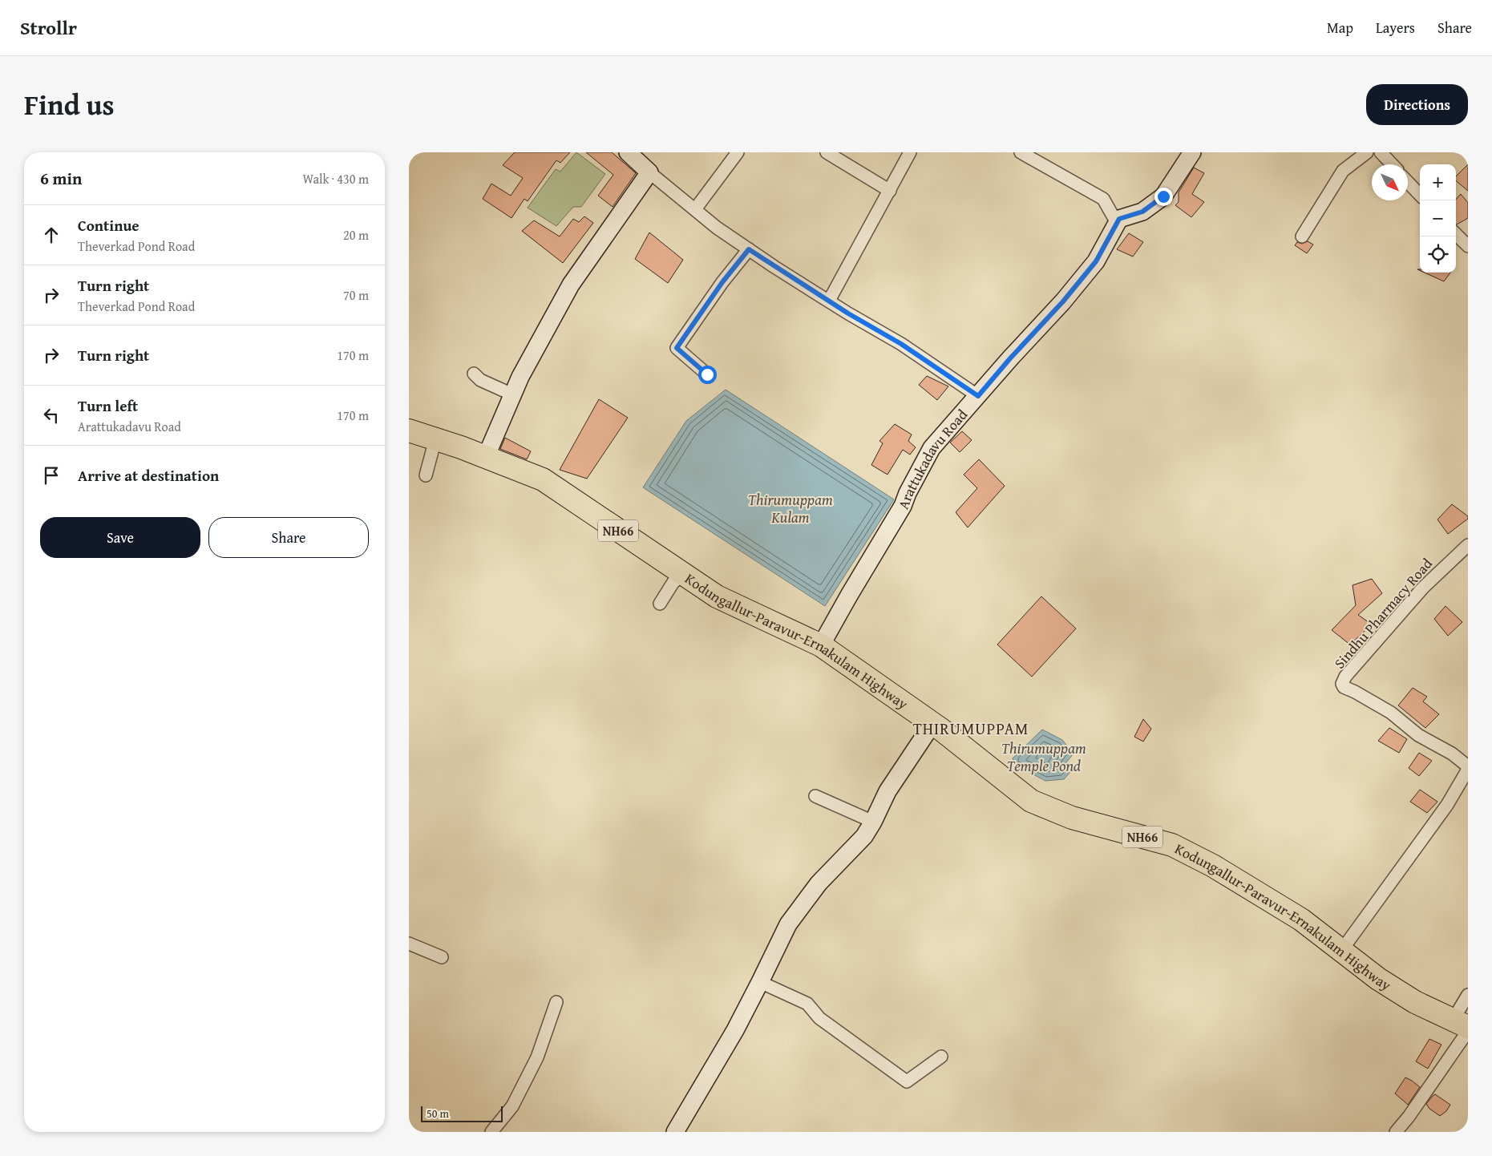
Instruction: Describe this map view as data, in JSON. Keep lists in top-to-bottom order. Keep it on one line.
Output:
{"streets":{"highway":["NH66","Kodungallur-Paravur-Ernakulam Highway"],"street":["Arattukadavu Road","Sindhu Pharmacy Road"]},"crossings":[["Arattukadavu Road","Kodungallur-Paravur-Ernakulam Highway"],["Sindhu Pharmacy Road","Kodungallur-Paravur-Ernakulam Highway"]],"districts":["THIRUMUPPAM"],"water":["Thirumuppam Kulam","Thirumuppam Temple Pond"],"scale_bar":"50 m","north":"bottom right","page":{"header":"Strollr","nav":["Map","Layers","Share"],"title":"Find us","buttons":["Directions",["Save","Share"]],"heading":["6 min","Walk · 430 m"],"map_buttons":["+","−"],"list":[["Continue","Theverkad Pond Road","20 m"],["Turn right","Theverkad Pond Road","70 m"],["Turn right","170 m"],["Turn left","Arattukadavu Road","170 m"],"Arrive at destination"],"scale":"50 m"}}
